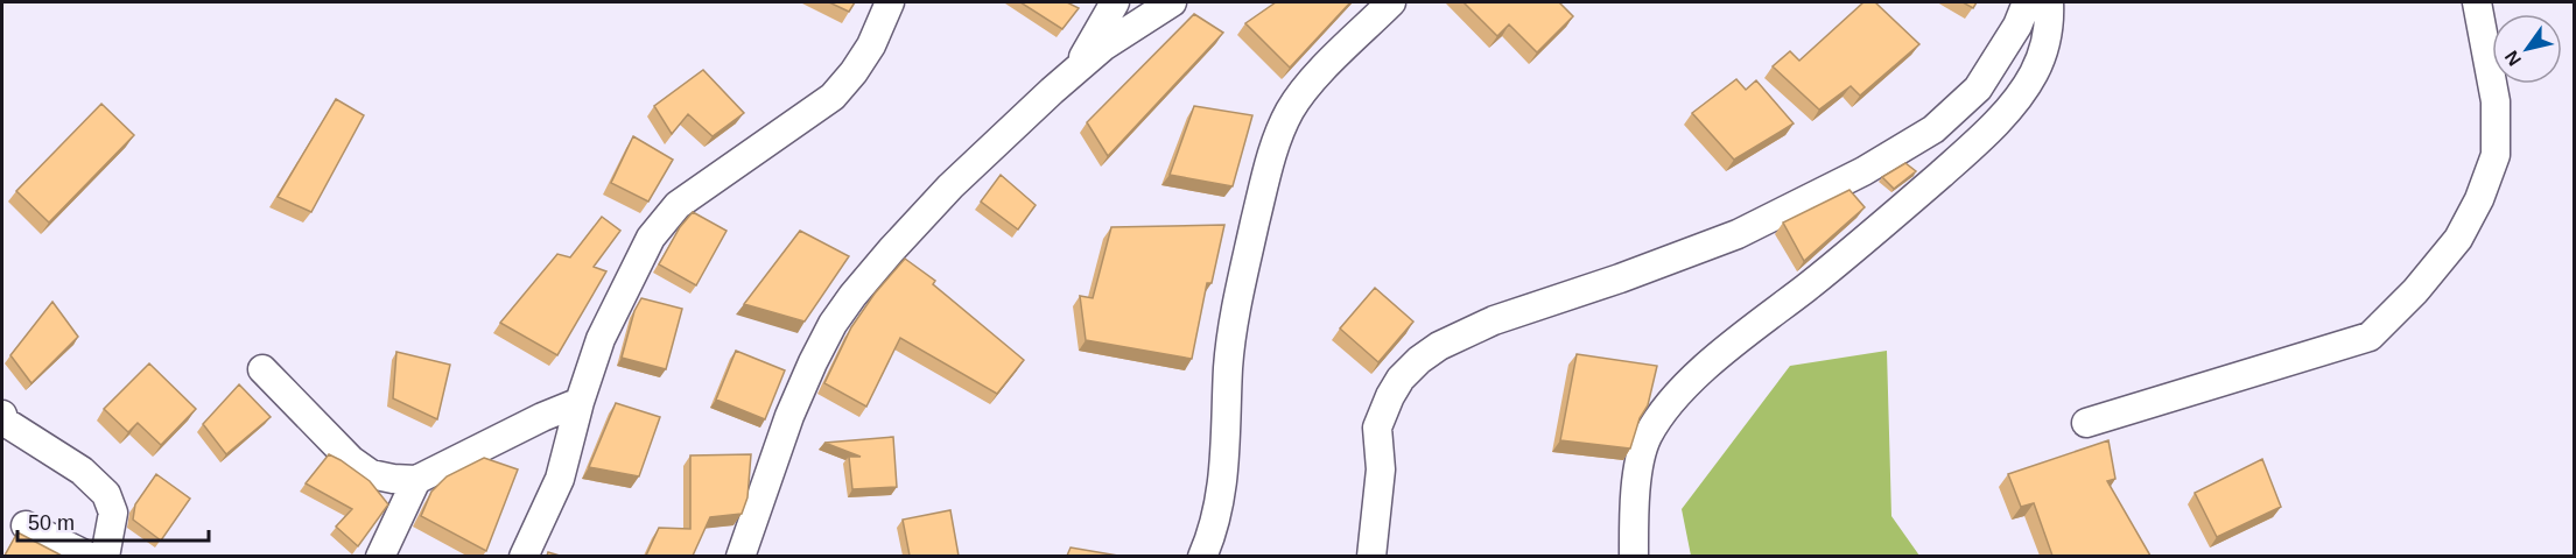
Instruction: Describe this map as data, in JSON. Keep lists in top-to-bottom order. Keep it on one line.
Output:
{"scale_bar":"50 m","north":"bottom left"}
